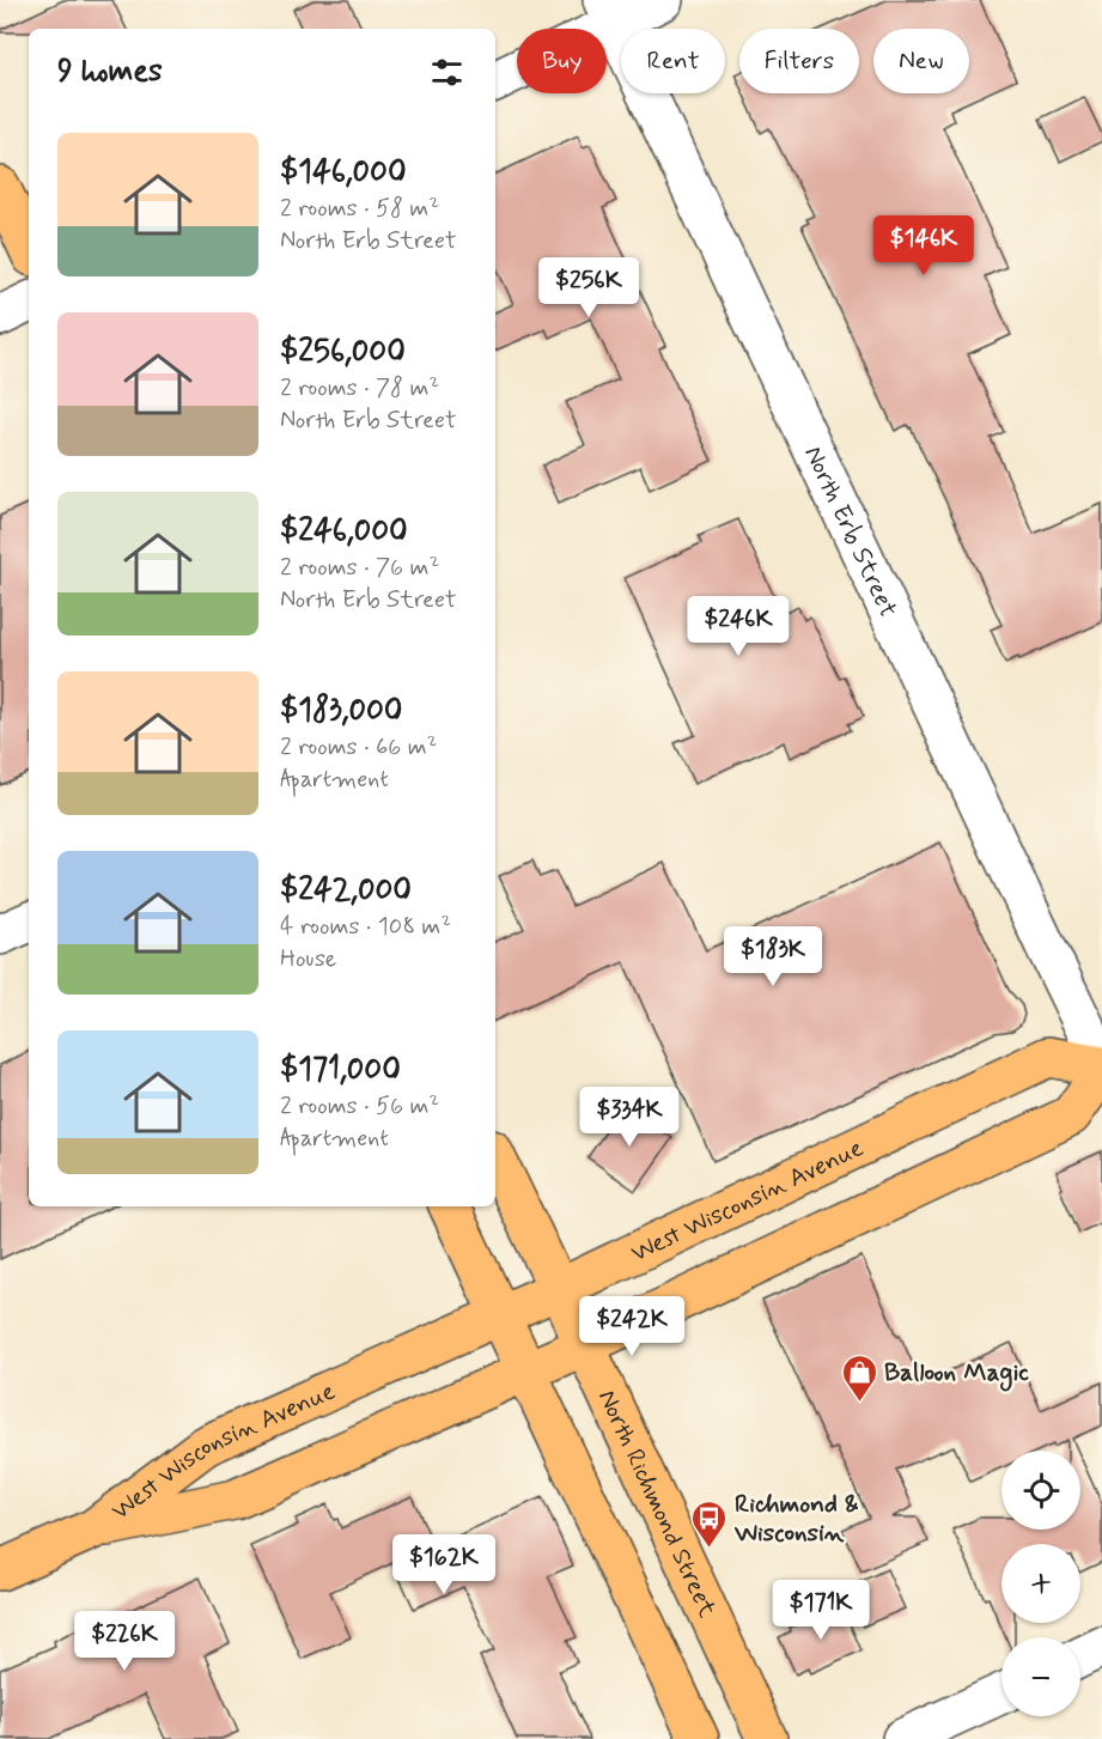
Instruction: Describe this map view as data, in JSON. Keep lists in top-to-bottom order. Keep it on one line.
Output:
{"streets":{"main road":["West Wisconsin Avenue","North Richmond Street"],"street":["North Erb Street"]},"crossings":[["North Erb Street","West Wisconsin Avenue"],["West Wisconsin Avenue","North Richmond Street"]],"places":{"shop":["Balloon Magic"],"bus stop":["Richmond & Wisconsin"]},"page":{"chip":["Buy","Rent","Filters","New"],"heading":"9 homes","list":[{"name":"$146,000","note":"2 rooms · 58 m² · North Erb Street"},{"name":"$256,000","note":"2 rooms · 78 m² · North Erb Street"},{"name":"$246,000","note":"2 rooms · 76 m² · North Erb Street"},{"name":"$183,000","note":"2 rooms · 66 m² · Apartment"},{"name":"$242,000","note":"4 rooms · 108 m² · House"},{"name":"$171,000","note":"2 rooms · 56 m² · Apartment"}],"price":["$146K","$256K","$246K","$183K","$334K","$242K","$162K","$171K","$226K"],"map_buttons":["+","−"]}}
